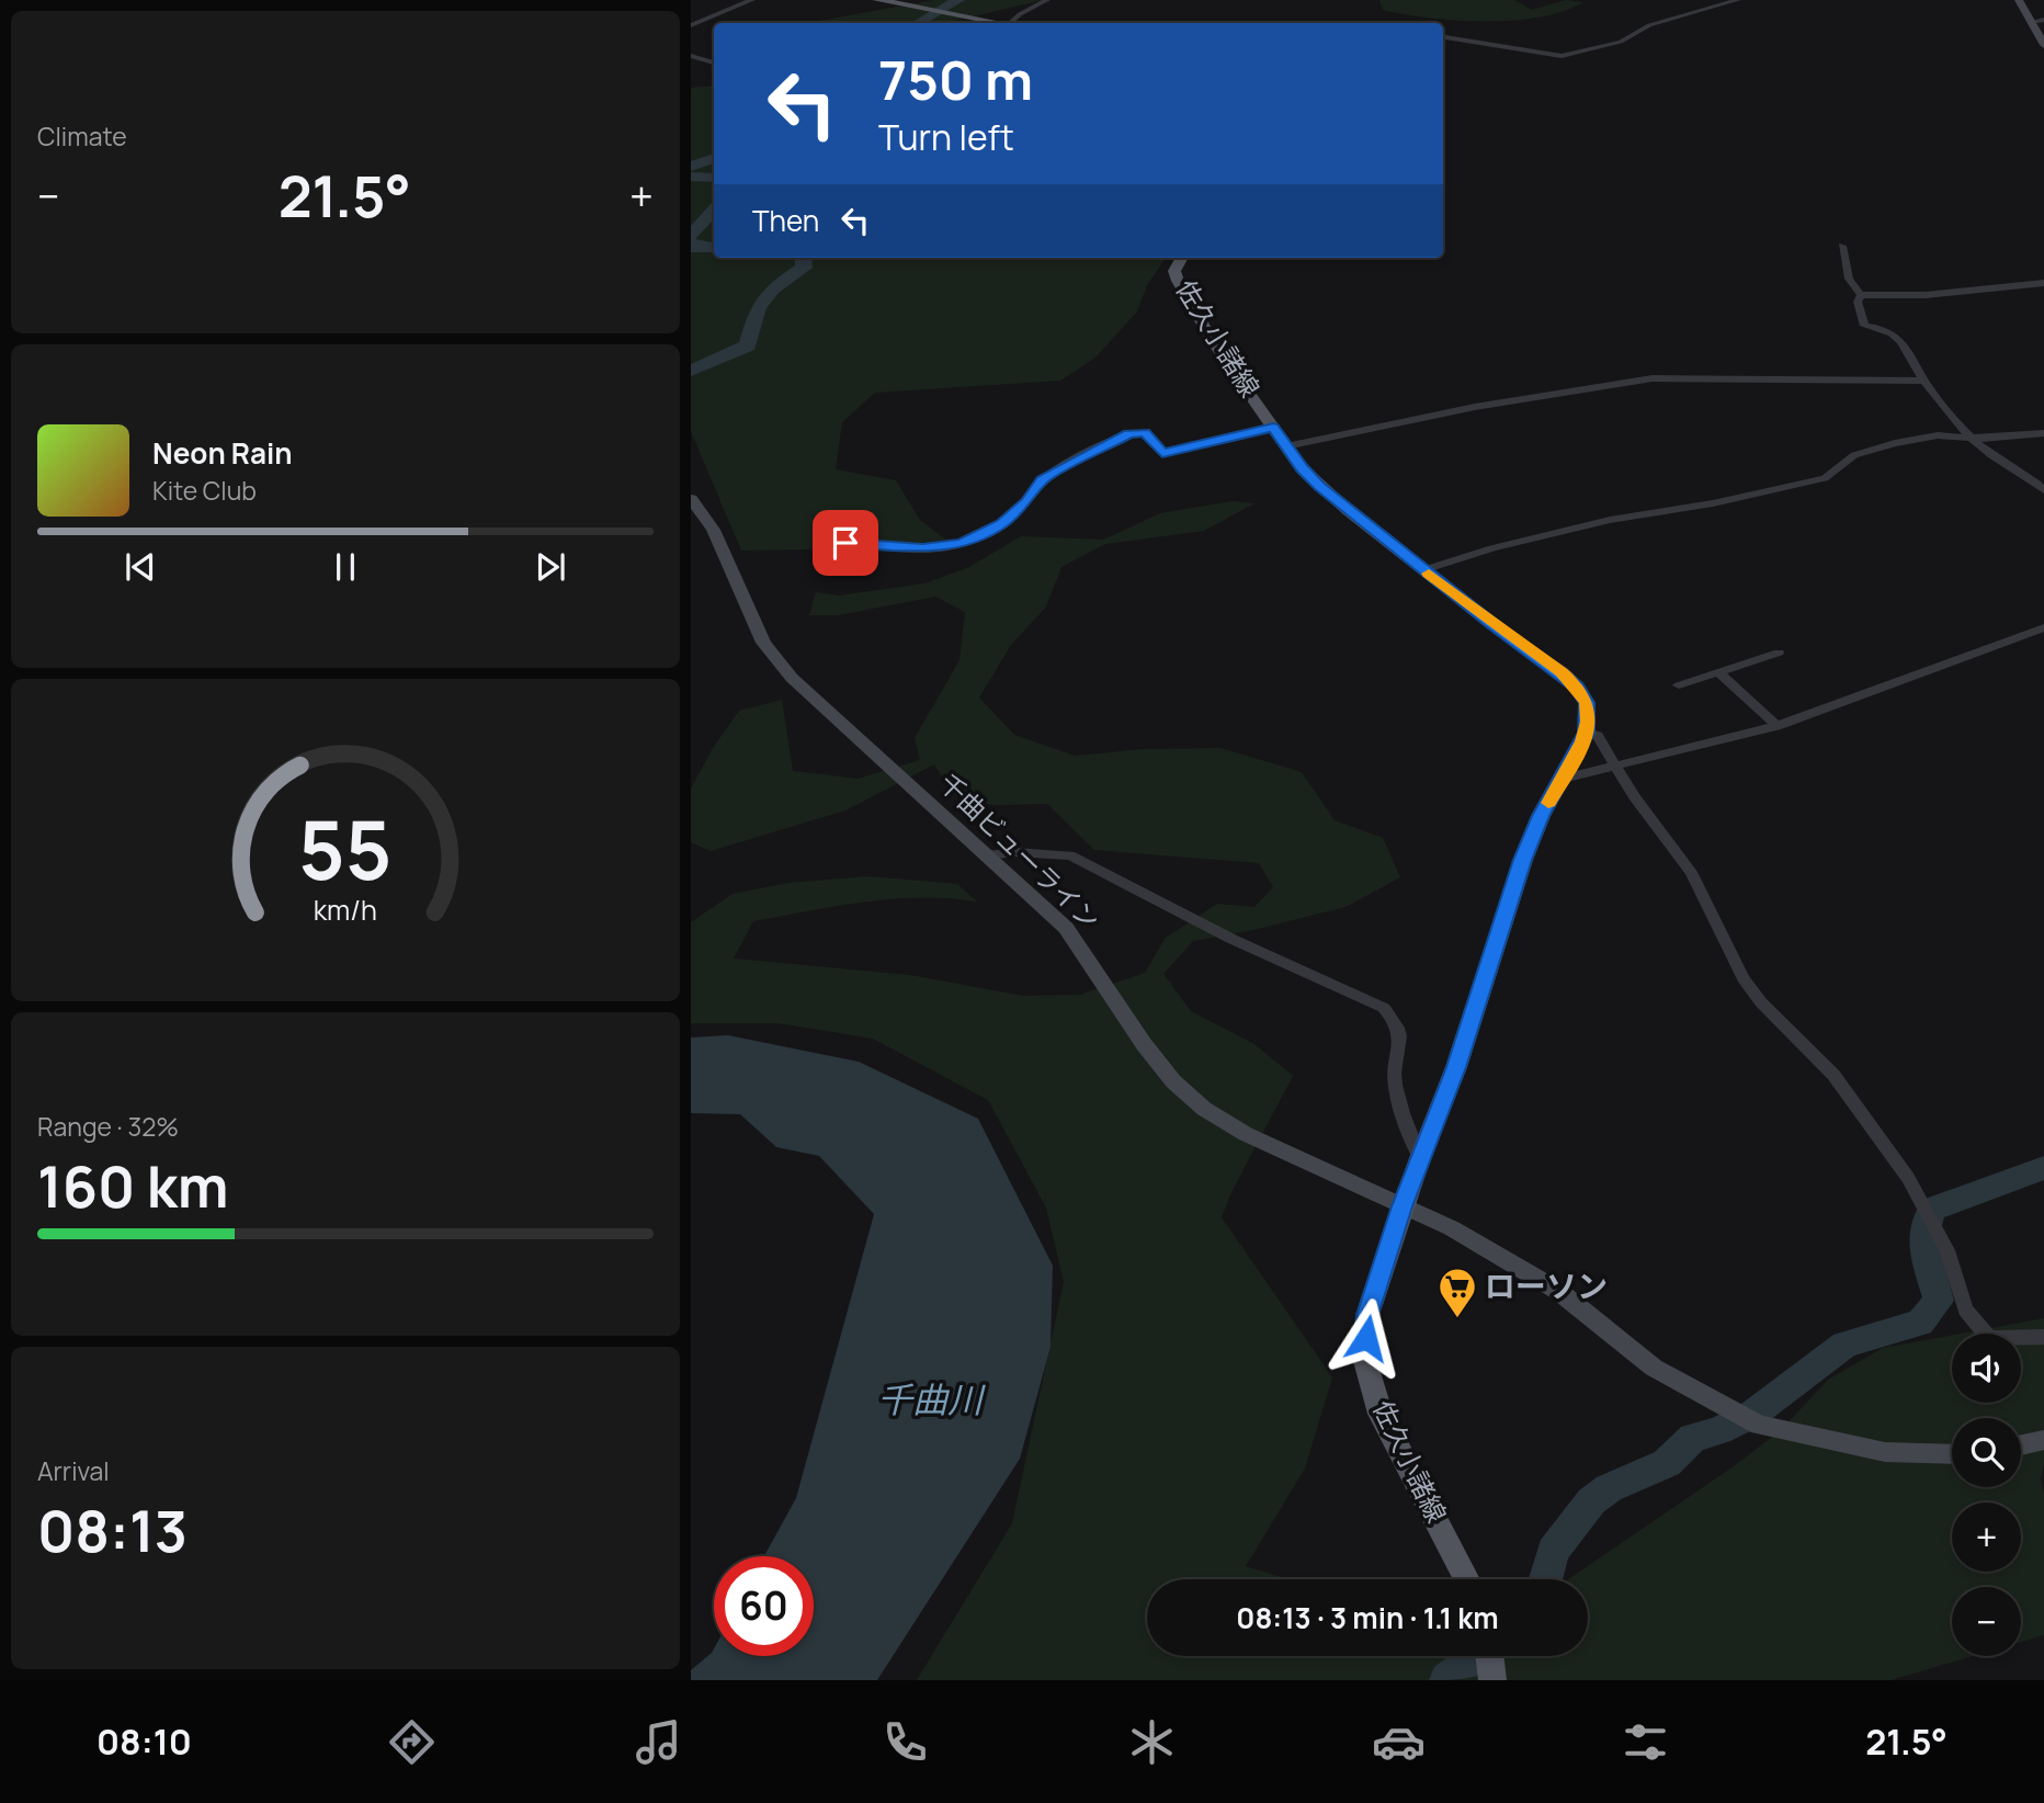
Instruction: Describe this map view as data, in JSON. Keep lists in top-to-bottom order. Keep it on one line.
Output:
{"streets":{"main road":["佐久小諸線"],"street":["千曲ビューライン"]},"crossings":[["佐久小諸線","千曲ビューライン"]],"water":["千曲川"],"places":{"supermarket":["ローソン"]},"page":{"tile":["Climate",["Range · 32%","160 km"],["Arrival","08:13"]],"turn":["750 m","Turn left"],"heat":["−","21.5°","+"],"then":"Then","song":["Neon Rain","Kite Club"],"map_buttons":["+","−"],"limit":"60","trip":"08:13 · 3 min · 1.1 km","tabs":["08:10","21.5°"],"gauge":["55","km/h"]}}
